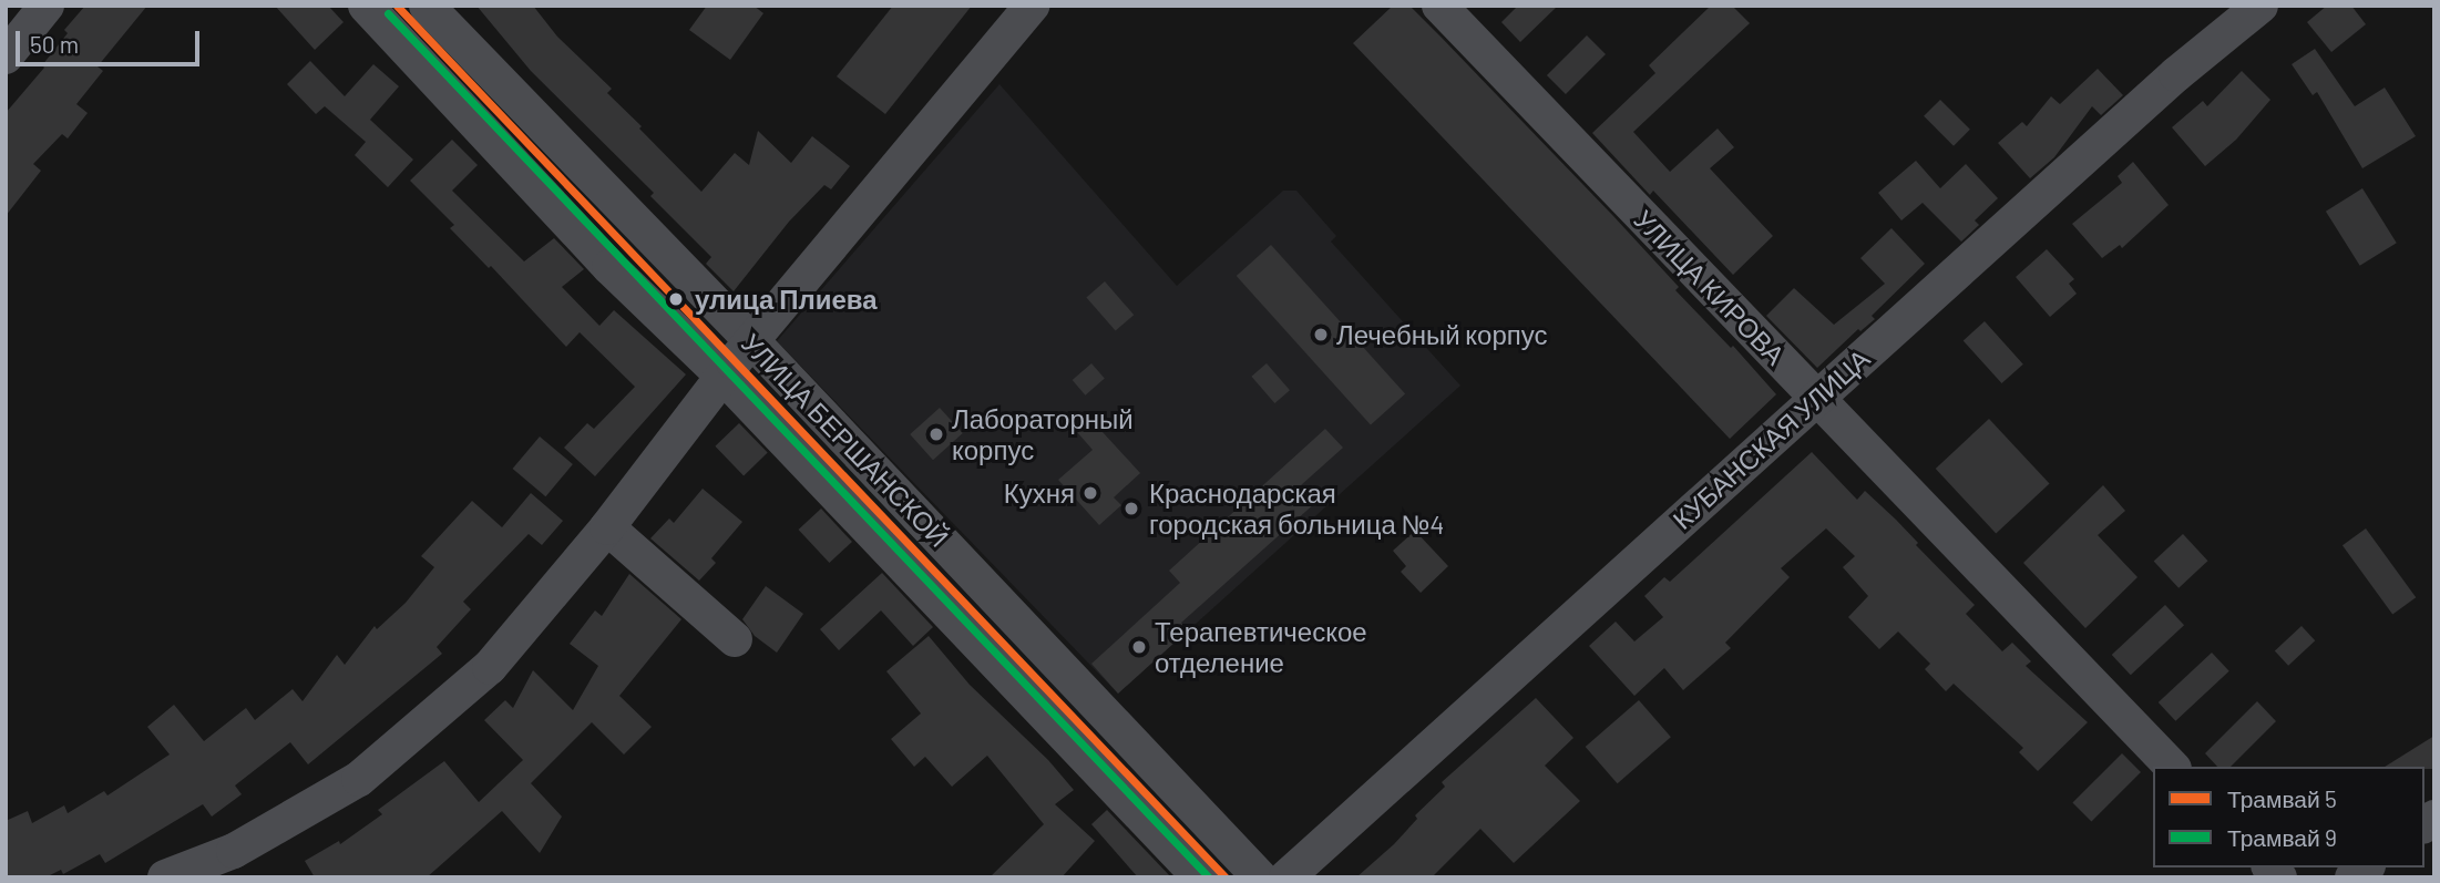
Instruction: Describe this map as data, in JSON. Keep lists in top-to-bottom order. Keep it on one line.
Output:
{"streets":{"street":["УЛИЦА КИРОВА","КУБАНСКАЯ УЛИЦА","УЛИЦА БЕРШАНСКОЙ"]},"crossings":[["УЛИЦА КИРОВА","КУБАНСКАЯ УЛИЦА"]],"places":["улица Плиева","Лечебный корпус","Лабораторный корпус","Кухня","Краснодарская городская больница №4","Терапевтическое отделение"],"lines":["tram line 5","tram line 9"],"legend":["Трамвай 5","Трамвай 9"],"scale_bar":"50 m"}
